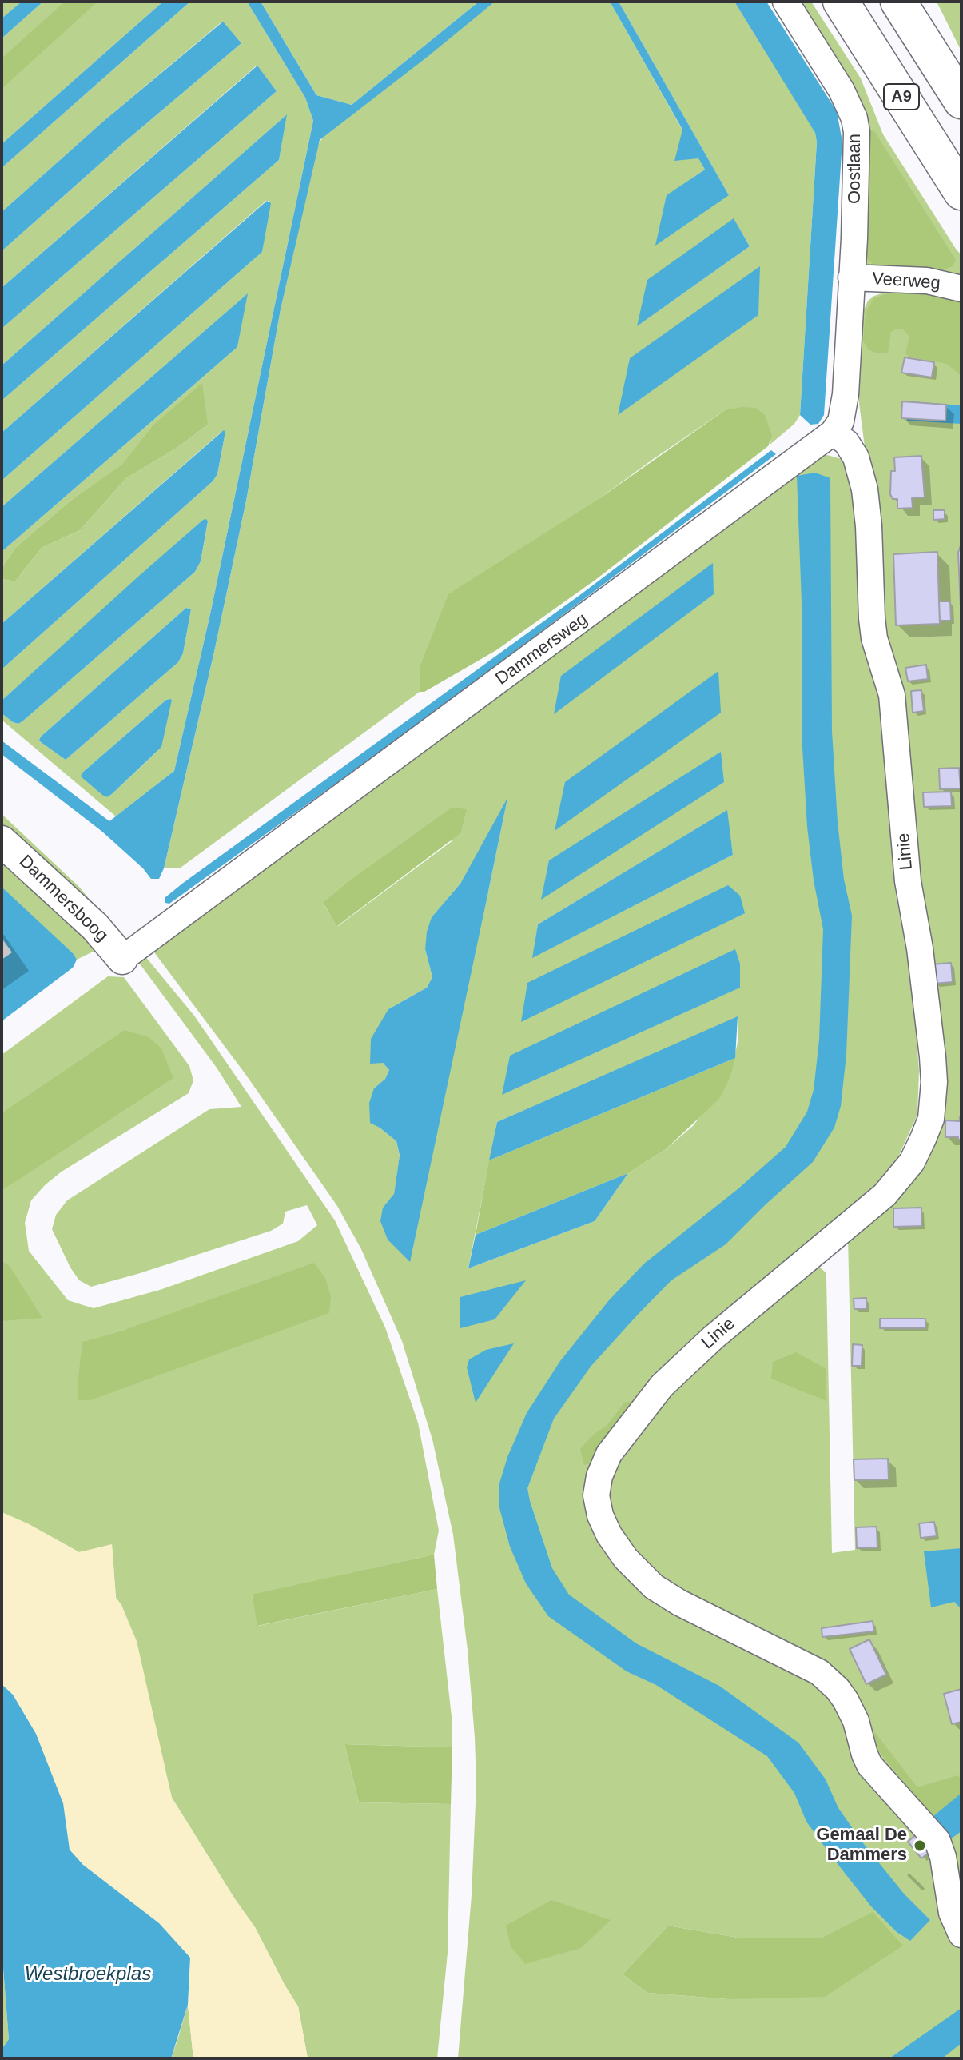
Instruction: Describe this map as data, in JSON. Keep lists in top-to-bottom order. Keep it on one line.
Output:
{"streets":{"highway":["A9"],"street":["Oostlaan","Veerweg","Dammersweg","Linie","Dammersboog"]},"crossings":[["Oostlaan","Veerweg"],["Dammersweg","Linie"],["Dammersweg","Dammersboog"]],"water":["Westbroekplas"],"places":["Gemaal De Dammers"]}
